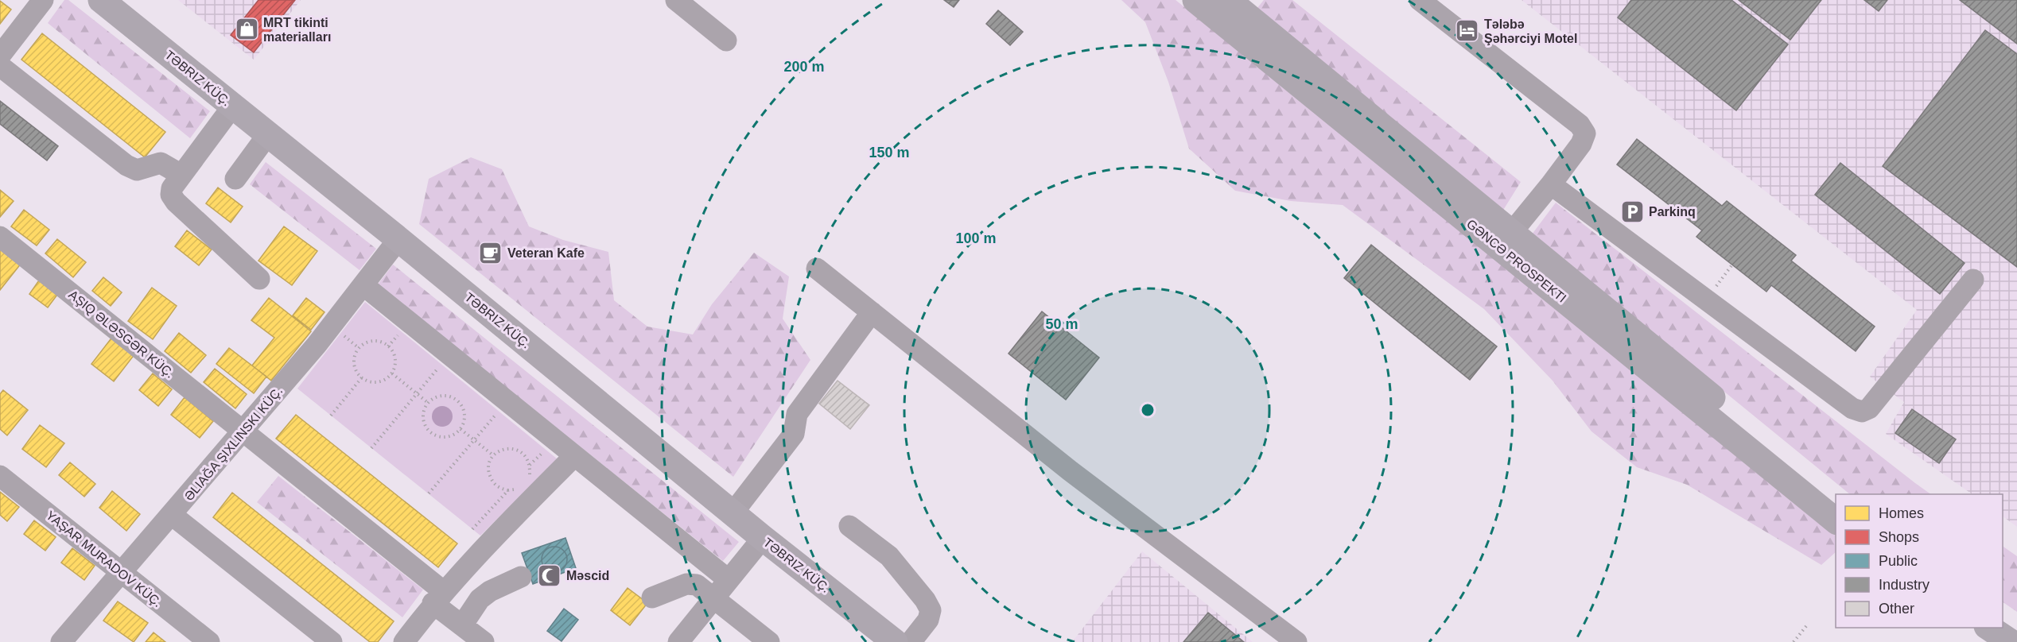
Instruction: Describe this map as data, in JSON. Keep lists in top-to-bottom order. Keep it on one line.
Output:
{"streets":{"main road":["TƏBRIZ KÜÇ.","GƏNCƏ PROSPEKTI"],"street":["YAŞAR MURADOV KÜÇ."]},"places":{"shop":["MRT tikinti materialları"],"hotel":["Tələbə Şəhərciyi Motel"],"parking":["Parkinq"],"cafe":["Veteran Kafe"],"mosque":["Məscid"]},"legend":["Homes","Shops","Public","Industry","Other"],"rings":["200 m","150 m","100 m","50 m"]}
